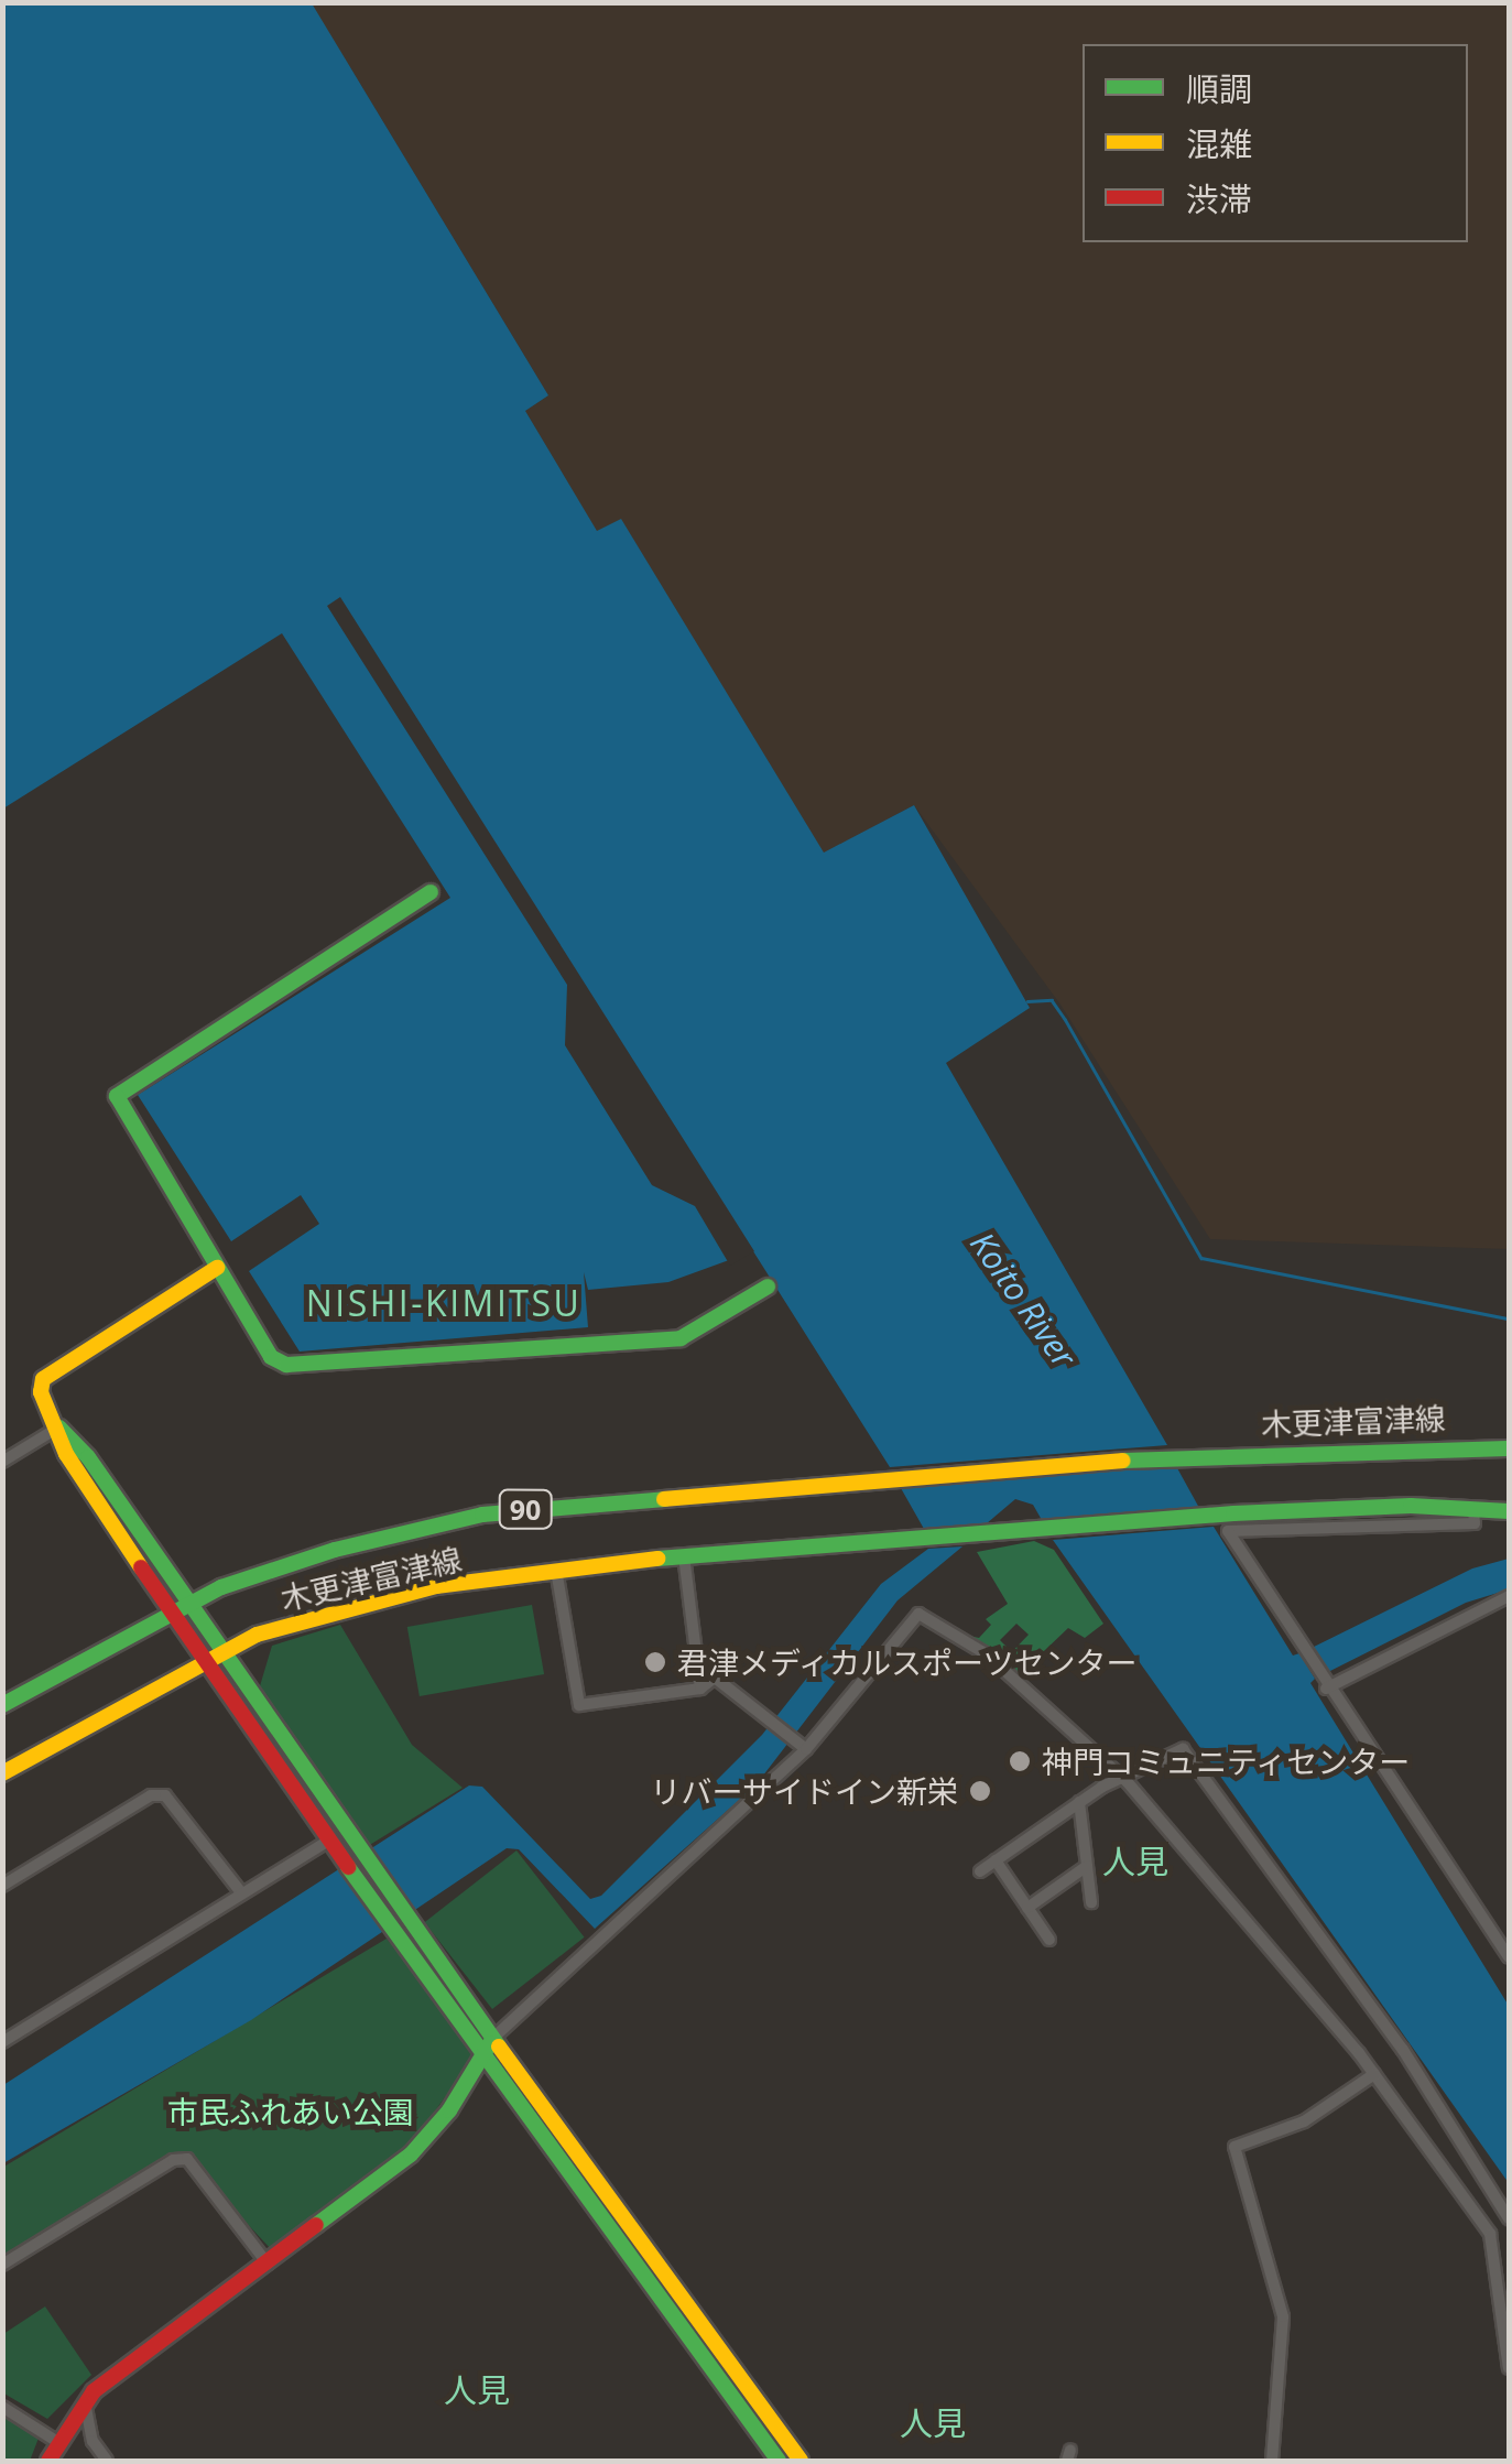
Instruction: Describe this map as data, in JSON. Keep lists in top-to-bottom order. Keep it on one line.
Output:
{"streets":{"street":["木更津富津線","90"]},"crossings":[["木更津富津線","90"]],"districts":["NISHI-KIMITSU","人見","人見","人見"],"water":["Koito River"],"parks":["市民ふれあい公園"],"places":["君津メディカルスポーツセンター","神門コミュニティセンター","リバーサイドイン新栄"],"legend":["順調","混雑","渋滞"]}
